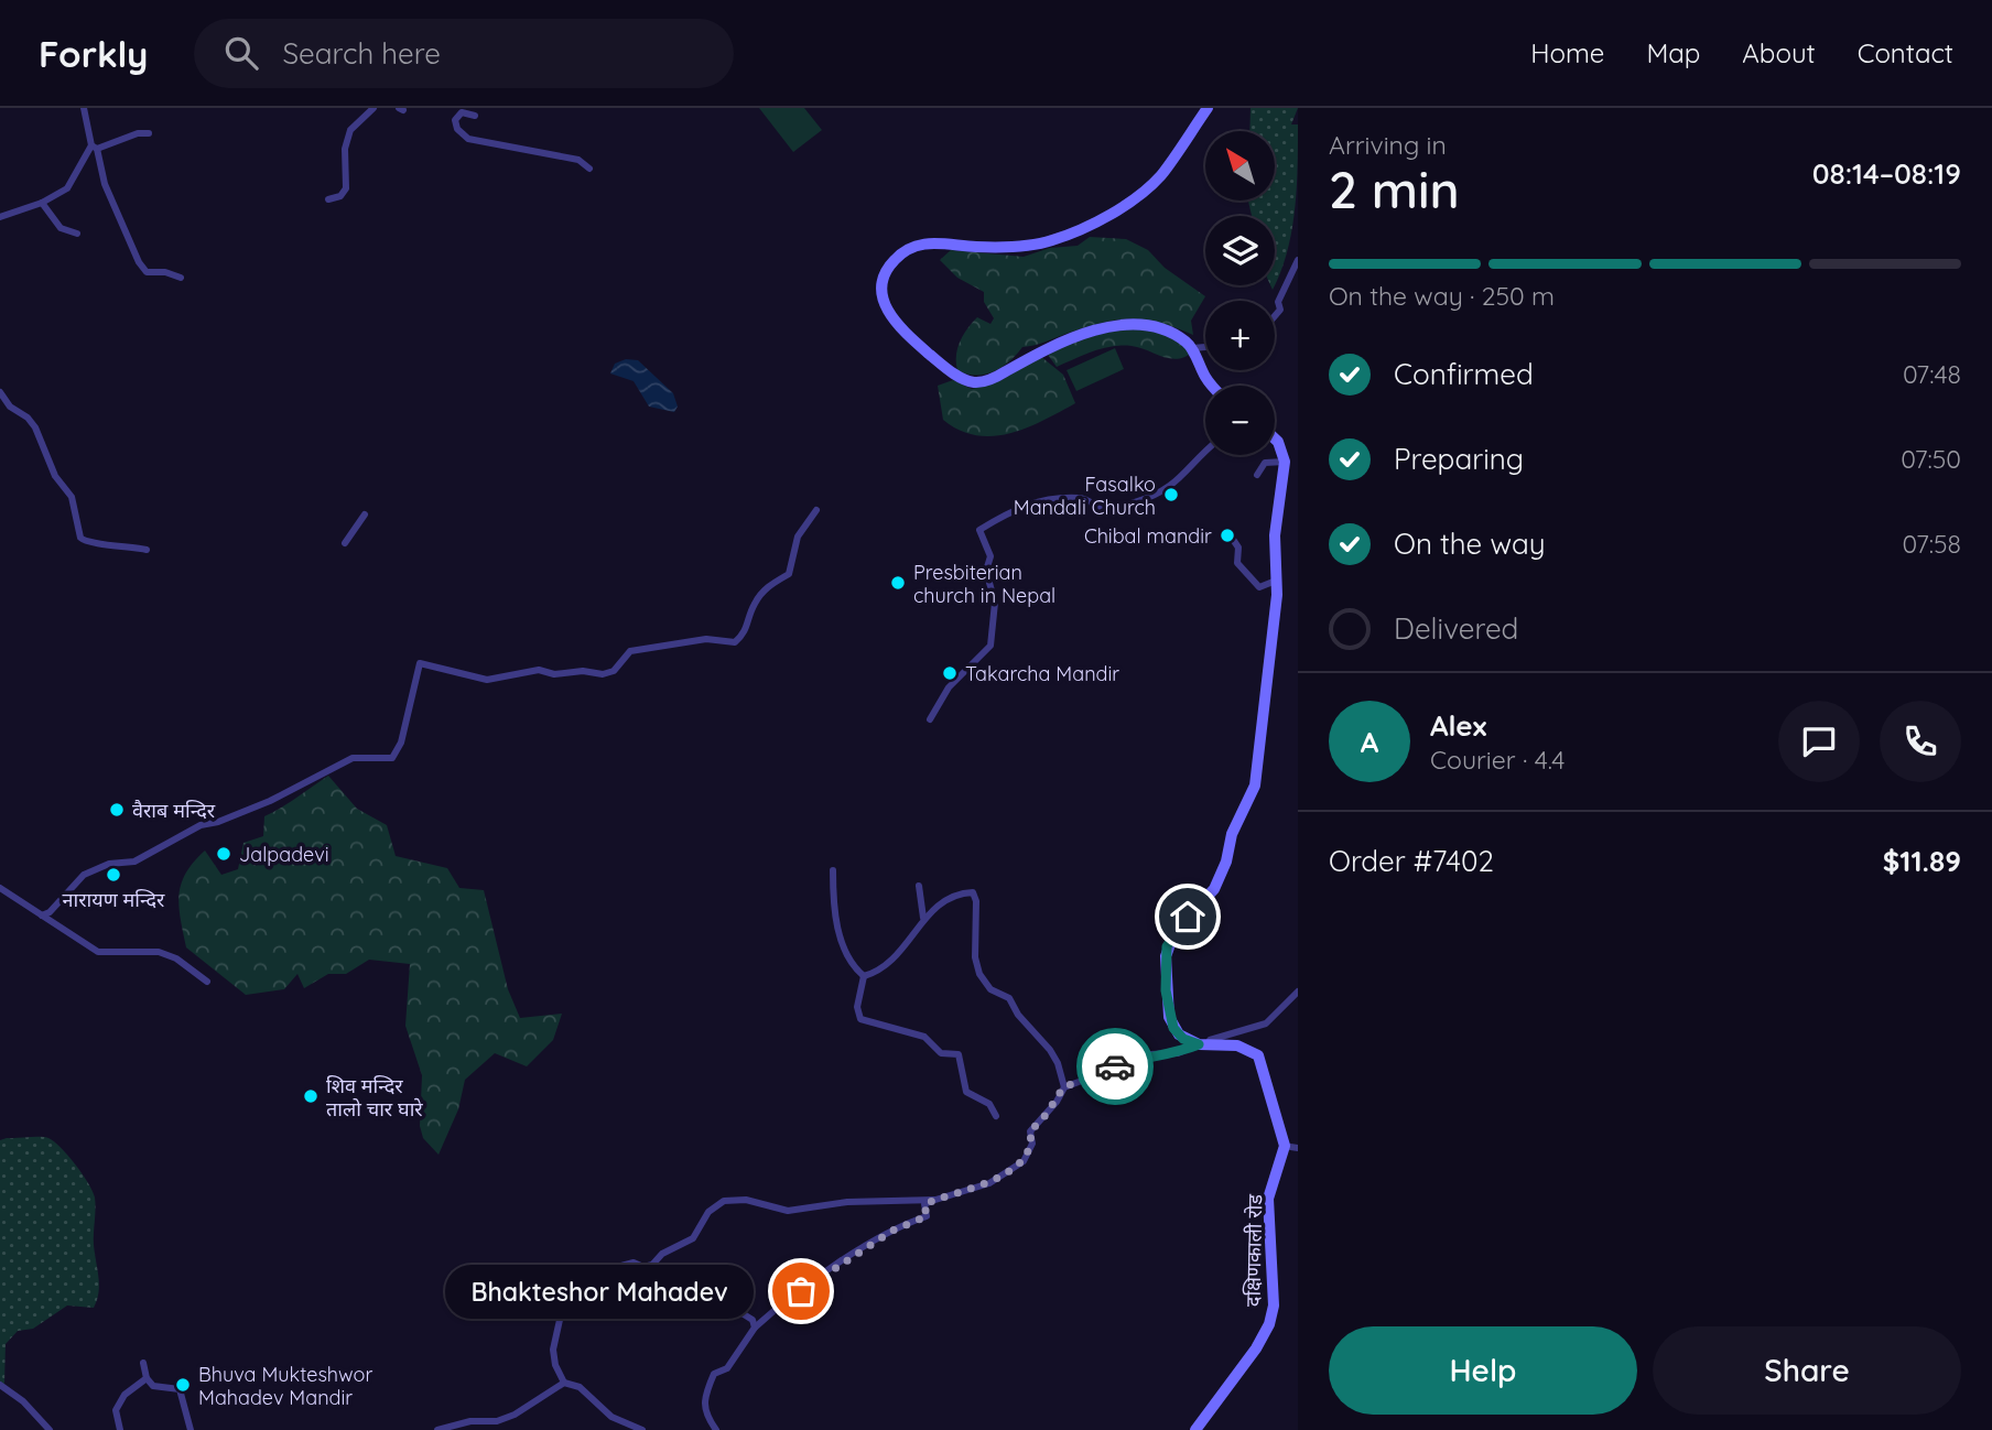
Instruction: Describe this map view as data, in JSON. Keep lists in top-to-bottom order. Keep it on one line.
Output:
{"streets":{"main road":["दक्षिणकाली रोड"]},"places":["Fasalko Mandali Church","Chibal mandir","Presbiterian church in Nepal","Takarcha Mandir","वैराब मन्दिर","Jalpadevi","नारायण मन्दिर","शिव मन्दिर तालो चार घारे","Bhakteshor Mahadev","Bhuva Mukteshwor Mahadev Mandir"],"north":"top left","page":{"header":"Forkly","search":"Search here","nav":["Home","Map","About","Contact"],"heading":["2 min","Arriving in","08:14–08:19"],"panel":["Alex","Courier · 4.4","Order #7402","$11.89"],"map_buttons":["+","−"],"bar":"On the way · 250 m","list":[["Confirmed","07:48"],["Preparing","07:50"],["On the way","07:58"],"Delivered"],"round":"A","bubble":"Bhakteshor Mahadev","buttons":["Help","Share"]}}
